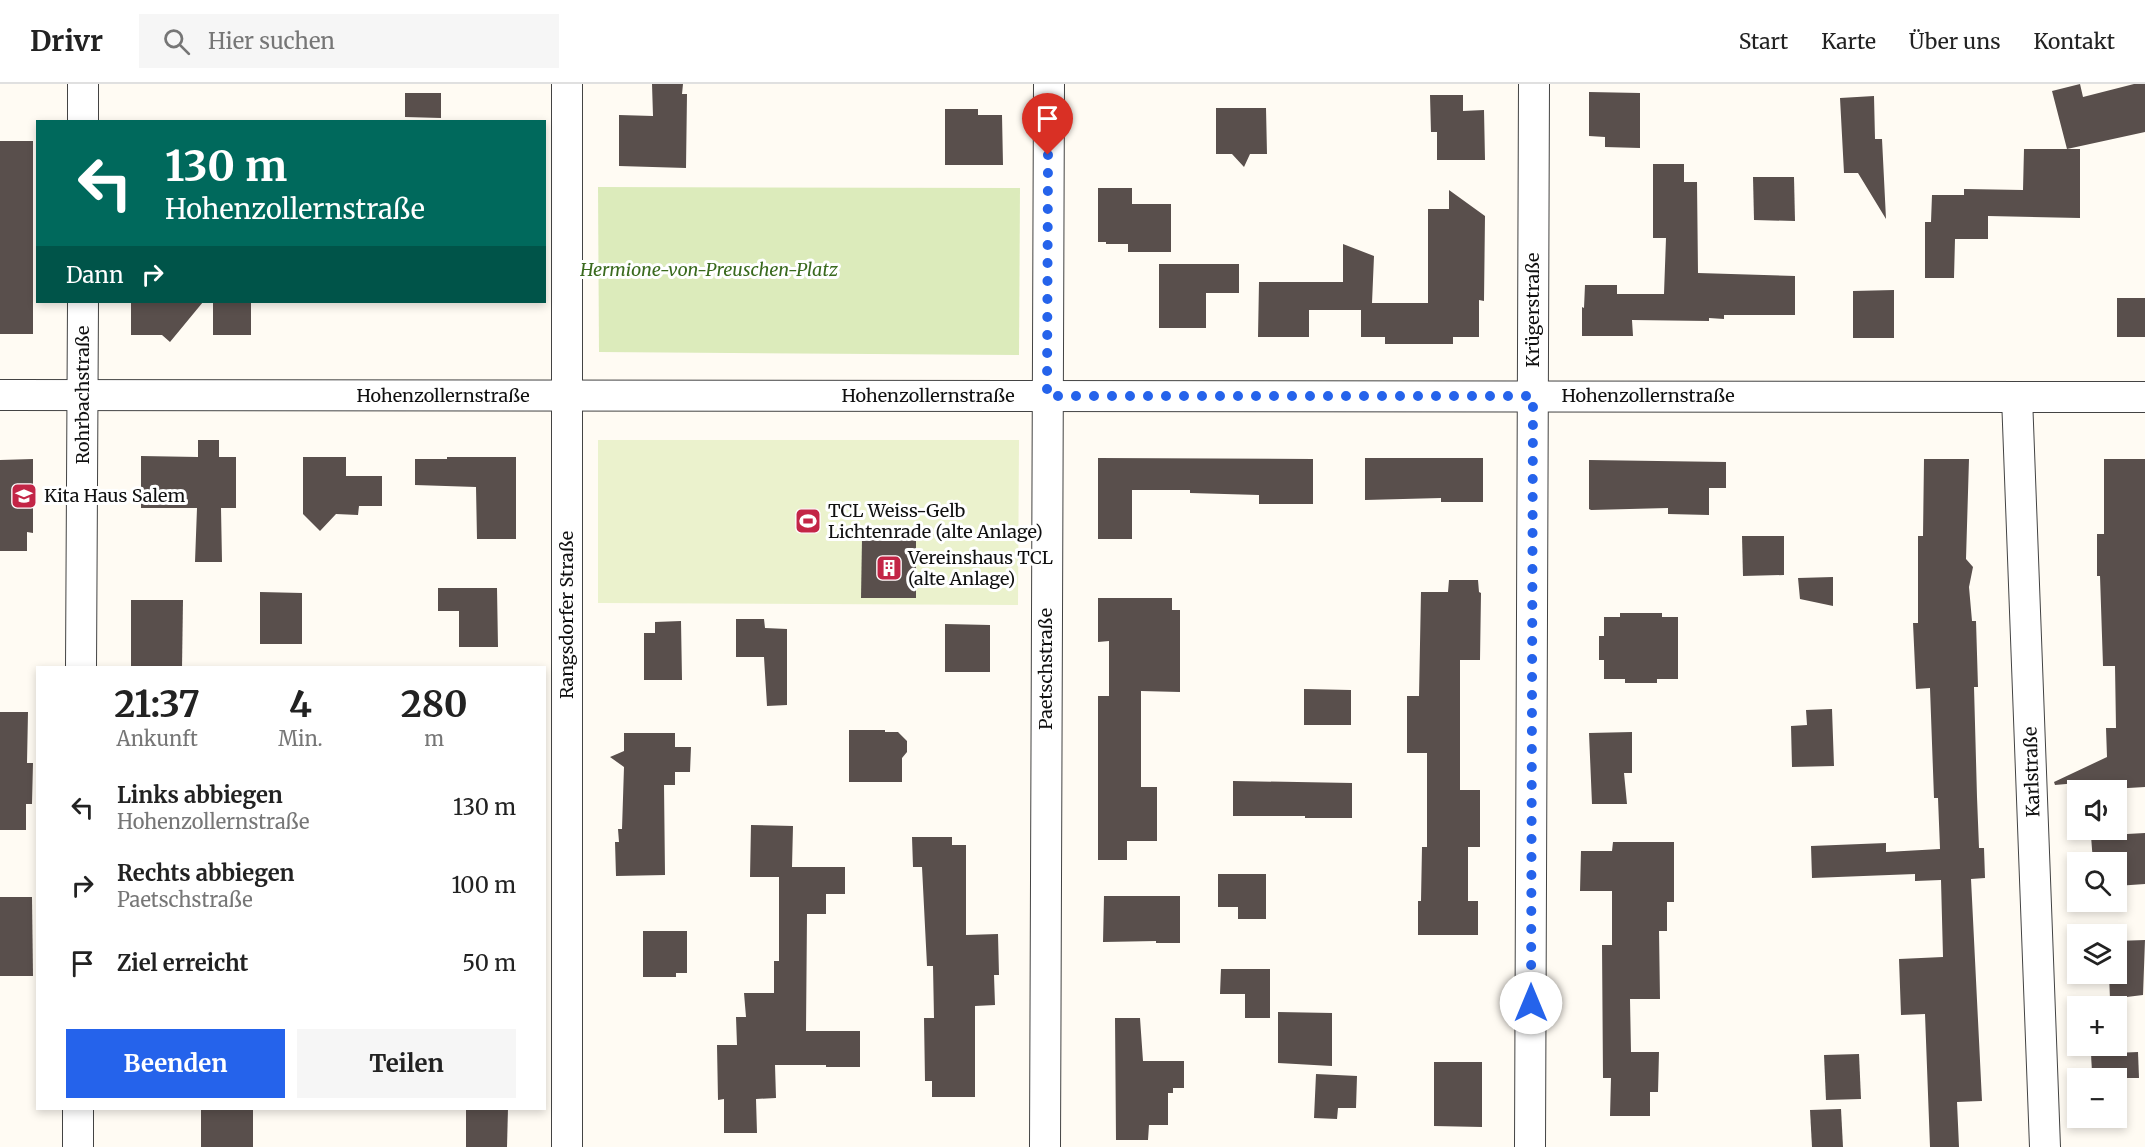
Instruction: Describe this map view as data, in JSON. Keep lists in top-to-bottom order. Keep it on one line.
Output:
{"streets":{"street":["Krügerstraße","Rohrbachstraße","Hohenzollernstraße","Rangsdorfer Straße","Paetschstraße","Karlstraße"]},"crossings":[["Krügerstraße","Hohenzollernstraße"],["Rohrbachstraße","Hohenzollernstraße"],["Hohenzollernstraße","Rangsdorfer Straße"],["Hohenzollernstraße","Paetschstraße"],["Hohenzollernstraße","Karlstraße"]],"parks":["Hermione-von-Preuschen-Platz"],"places":{"school or university":["Kita Haus Salem"],"sports":["TCL Weiss-Gelb Lichtenrade (alte Anlage)"],"building":["Vereinshaus TCL (alte Anlage)"]},"page":{"header":"Drivr","search":"Hier suchen","nav":["Start","Karte","Über uns","Kontakt"],"turn":["130 m","Hohenzollernstraße"],"then":"Dann","eta":["21:37","Ankunft","4","Min.","280","m"],"list":[{"name":"Links abbiegen","note":"Hohenzollernstraße","value":"130 m"},{"name":"Rechts abbiegen","note":"Paetschstraße","value":"100 m"},{"name":"Ziel erreicht","value":"50 m"}],"map_buttons":["+","−"],"buttons":["Beenden","Teilen"]}}
